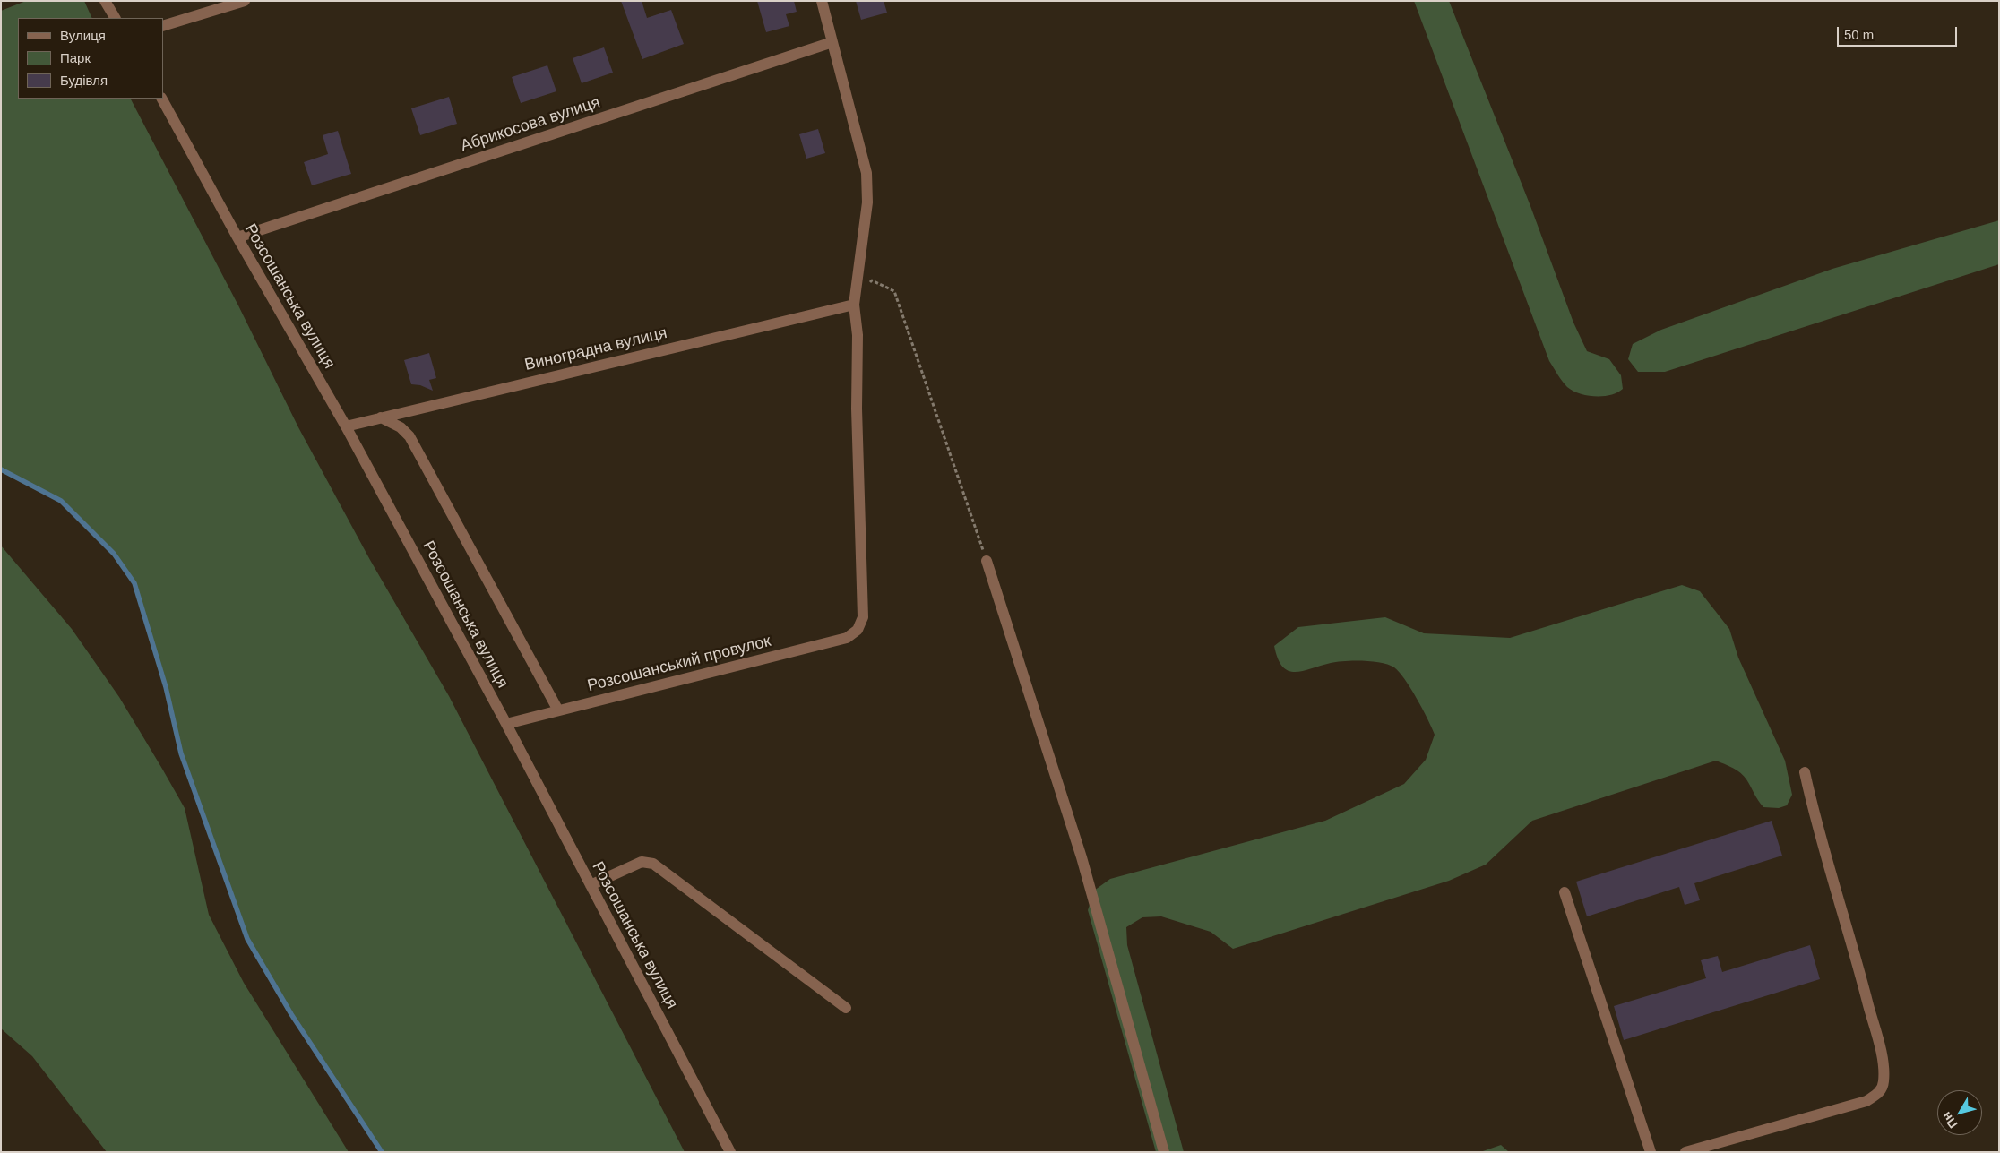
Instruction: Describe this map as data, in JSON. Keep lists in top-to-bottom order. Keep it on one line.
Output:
{"streets":{"street":["Абрикосова вулиця","Розсошанська вулиця","Виноградна вулиця","Розсошанський провулок"]},"crossings":[["Абрикосова вулиця","Розсошанська вулиця"],["Розсошанська вулиця","Виноградна вулиця"],["Розсошанська вулиця","Розсошанський провулок"],["Виноградна вулиця","Розсошанський провулок"]],"legend":["Вулиця","Парк","Будівля"],"scale_bar":"50 m","north":"bottom left"}
